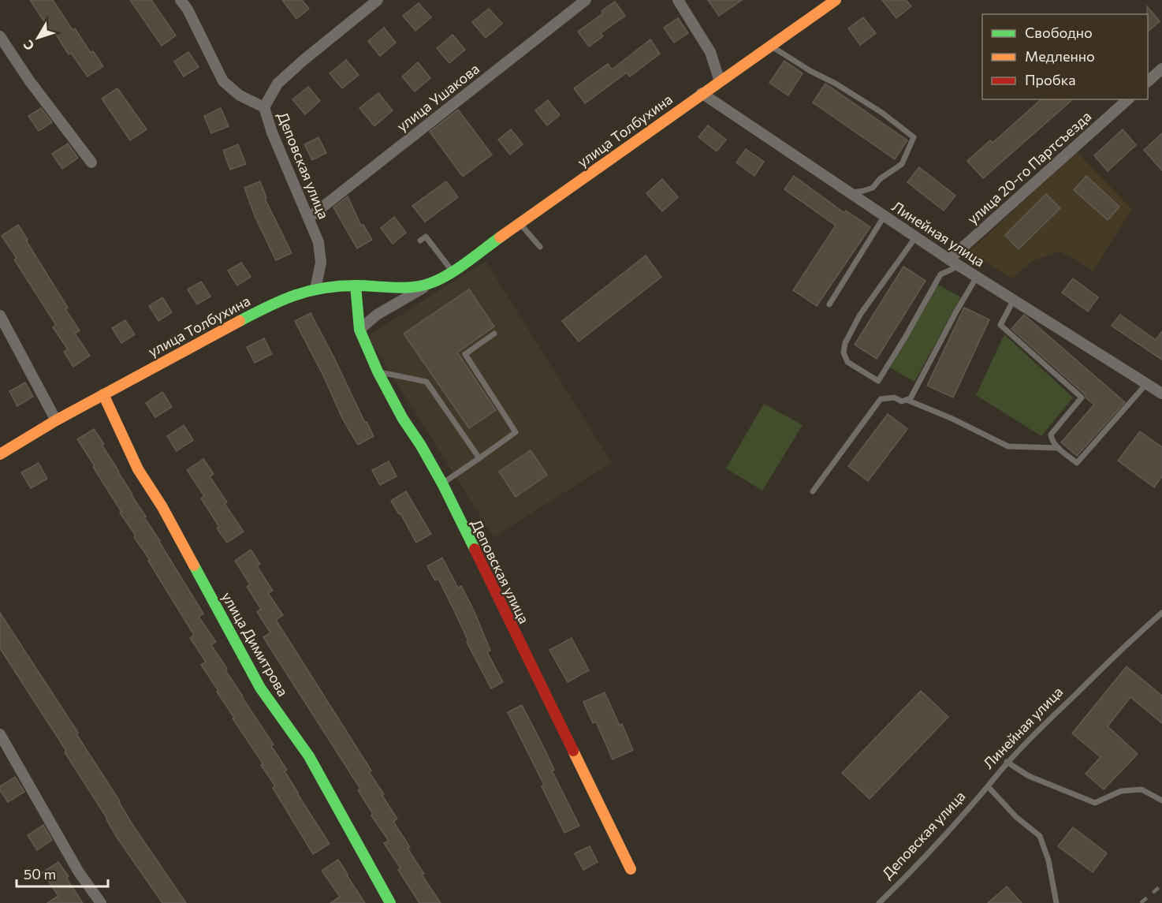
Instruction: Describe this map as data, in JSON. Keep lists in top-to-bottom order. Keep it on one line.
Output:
{"streets":{"street":["улица Ушакова","улица Толбухина","Деповская улица","улица 20-го Партсъезда","Линейная улица","улица Димитрова"]},"crossings":[["улица Ушакова","Деповская улица"],["улица Толбухина","Деповская улица"],["улица Толбухина","Линейная улица"],["улица Толбухина","улица Димитрова"],["Деповская улица","Линейная улица"],["улица 20-го Партсъезда","Линейная улица"]],"legend":["Свободно","Медленно","Пробка"],"scale_bar":"50 m","north":"bottom left"}
